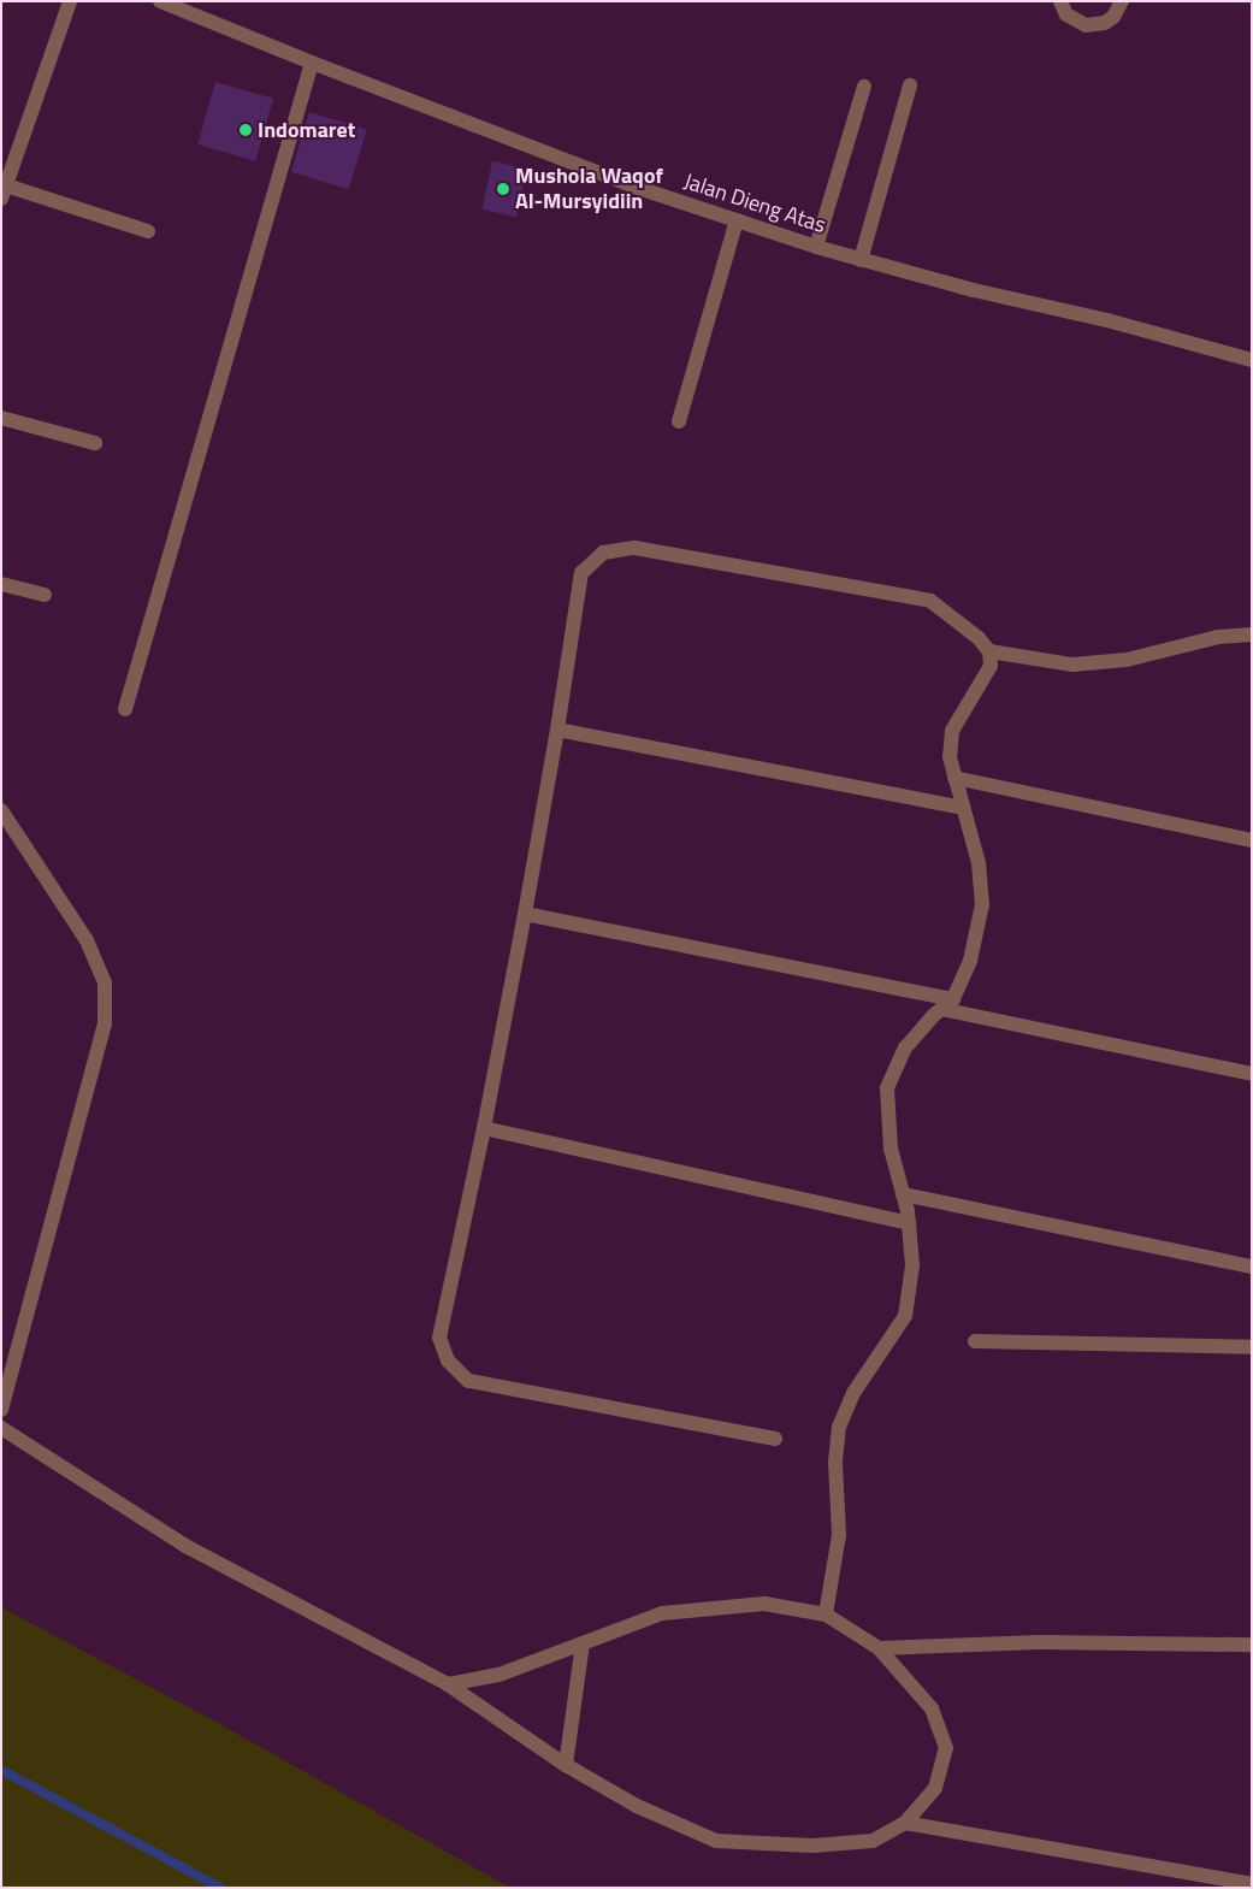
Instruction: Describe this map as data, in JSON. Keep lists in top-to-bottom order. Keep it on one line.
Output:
{"streets":{"street":["Jalan Dieng Atas"]},"places":["Indomaret","Mushola Waqof Al-Mursyidiin"]}
